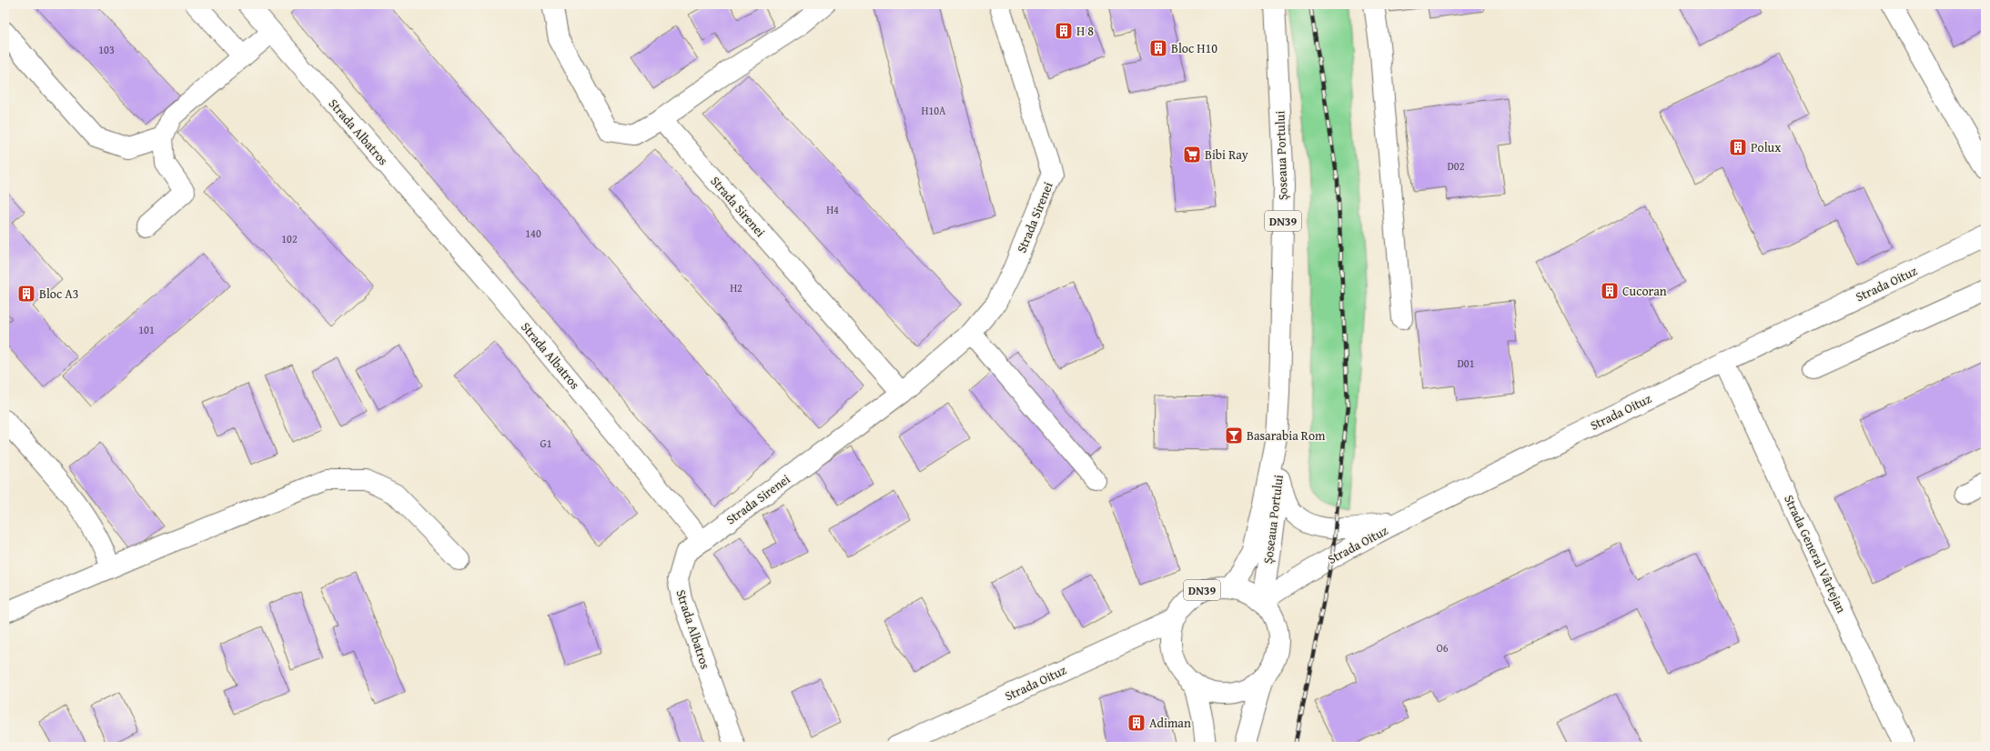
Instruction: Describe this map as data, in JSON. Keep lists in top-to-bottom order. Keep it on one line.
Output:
{"streets":{"street":["Strada Albatros","Șoseaua Portului","Strada Sirenei","DN39","Strada Oituz","Strada General Vârtejan"]},"crossings":[["Strada Albatros","Strada Sirenei"],["Șoseaua Portului","DN39"],["Șoseaua Portului","Strada Oituz"],["DN39","Strada Oituz"],["Strada Oituz","Strada General Vârtejan"]],"places":{"building":["H 8","Bloc H10","Polux","Cucoran","Bloc A3","Adiman"],"supermarket":["Bibi Ray"],"bar":["Basarabia Rom"]},"house_numbers":["103","H10A","D02","H4","140","102","H2","101","D01","G1","O6"]}
